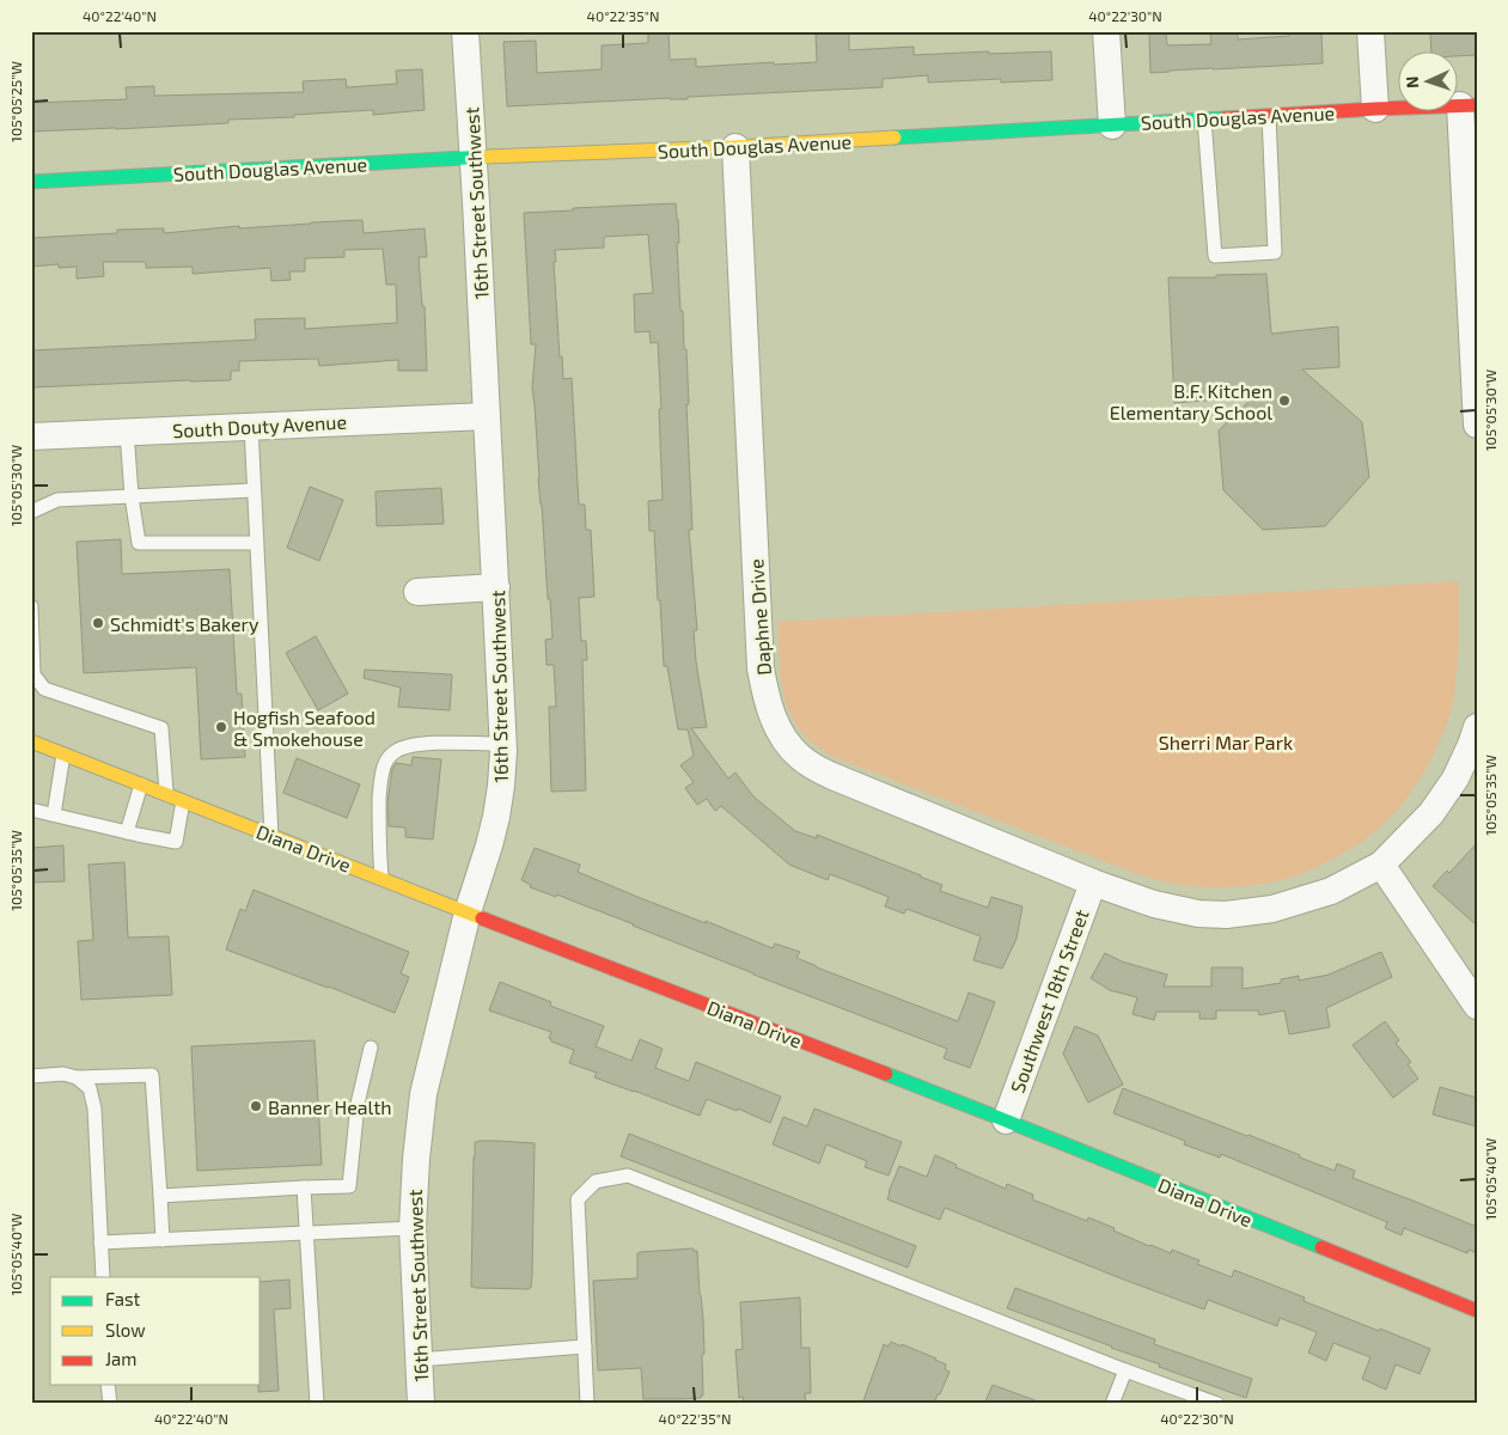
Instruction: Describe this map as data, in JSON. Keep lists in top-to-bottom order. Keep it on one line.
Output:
{"streets":{"street":["South Douglas Avenue","16th Street Southwest","South Douty Avenue","Daphne Drive","Diana Drive","Southwest 18th Street"]},"crossings":[["South Douglas Avenue","16th Street Southwest"],["South Douglas Avenue","Daphne Drive"],["16th Street Southwest","South Douty Avenue"],["16th Street Southwest","Diana Drive"],["Daphne Drive","Southwest 18th Street"],["Diana Drive","Southwest 18th Street"]],"parks":["Sherri Mar Park"],"places":["B.F. Kitchen Elementary School","Schmidt's Bakery","Hogfish Seafood & Smokehouse","Banner Health"],"legend":["Fast","Slow","Jam"],"north":"left","coordinates":["40°22'40\"N","40°22'35\"N","40°22'30\"N","105°05'25\"W","105°05'30\"W","105°05'35\"W","105°05'40\"W"]}
